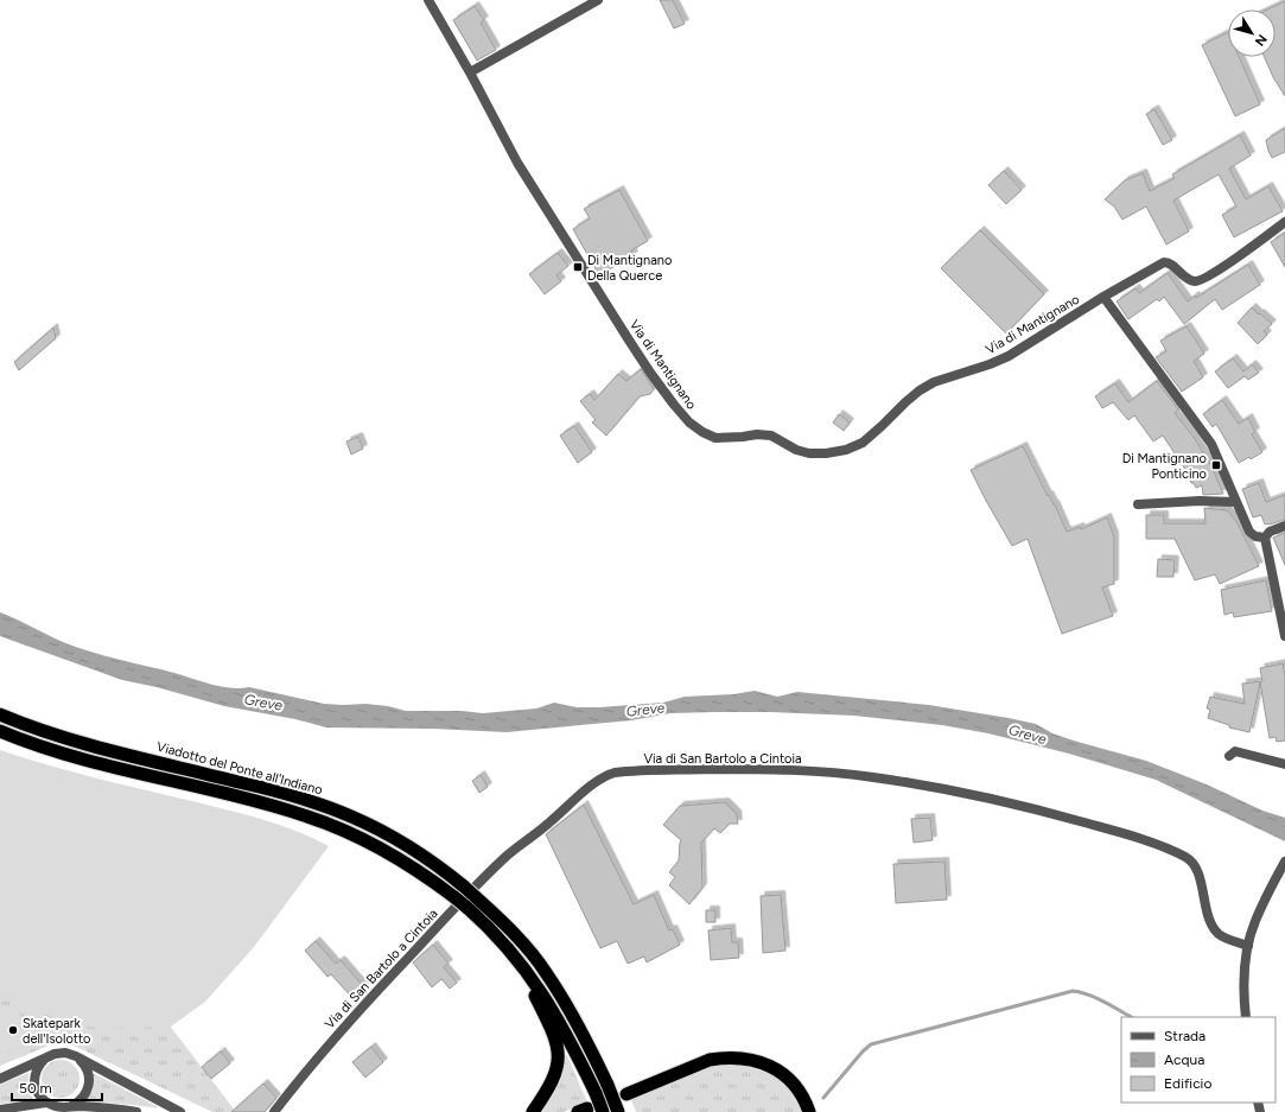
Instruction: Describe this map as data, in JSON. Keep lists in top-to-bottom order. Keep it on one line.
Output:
{"streets":{"highway":["Viadotto del Ponte all'Indiano"],"street":["Via di Mantignano","Via di San Bartolo a Cintoia"]},"water":["Greve"],"places":{"transit":["Di Mantignano Della Querce","Di Mantignano Ponticino"],"other":["Skatepark dell'Isolotto"]},"legend":["Strada","Acqua","Edificio"],"scale_bar":"50 m","north":"bottom right"}
